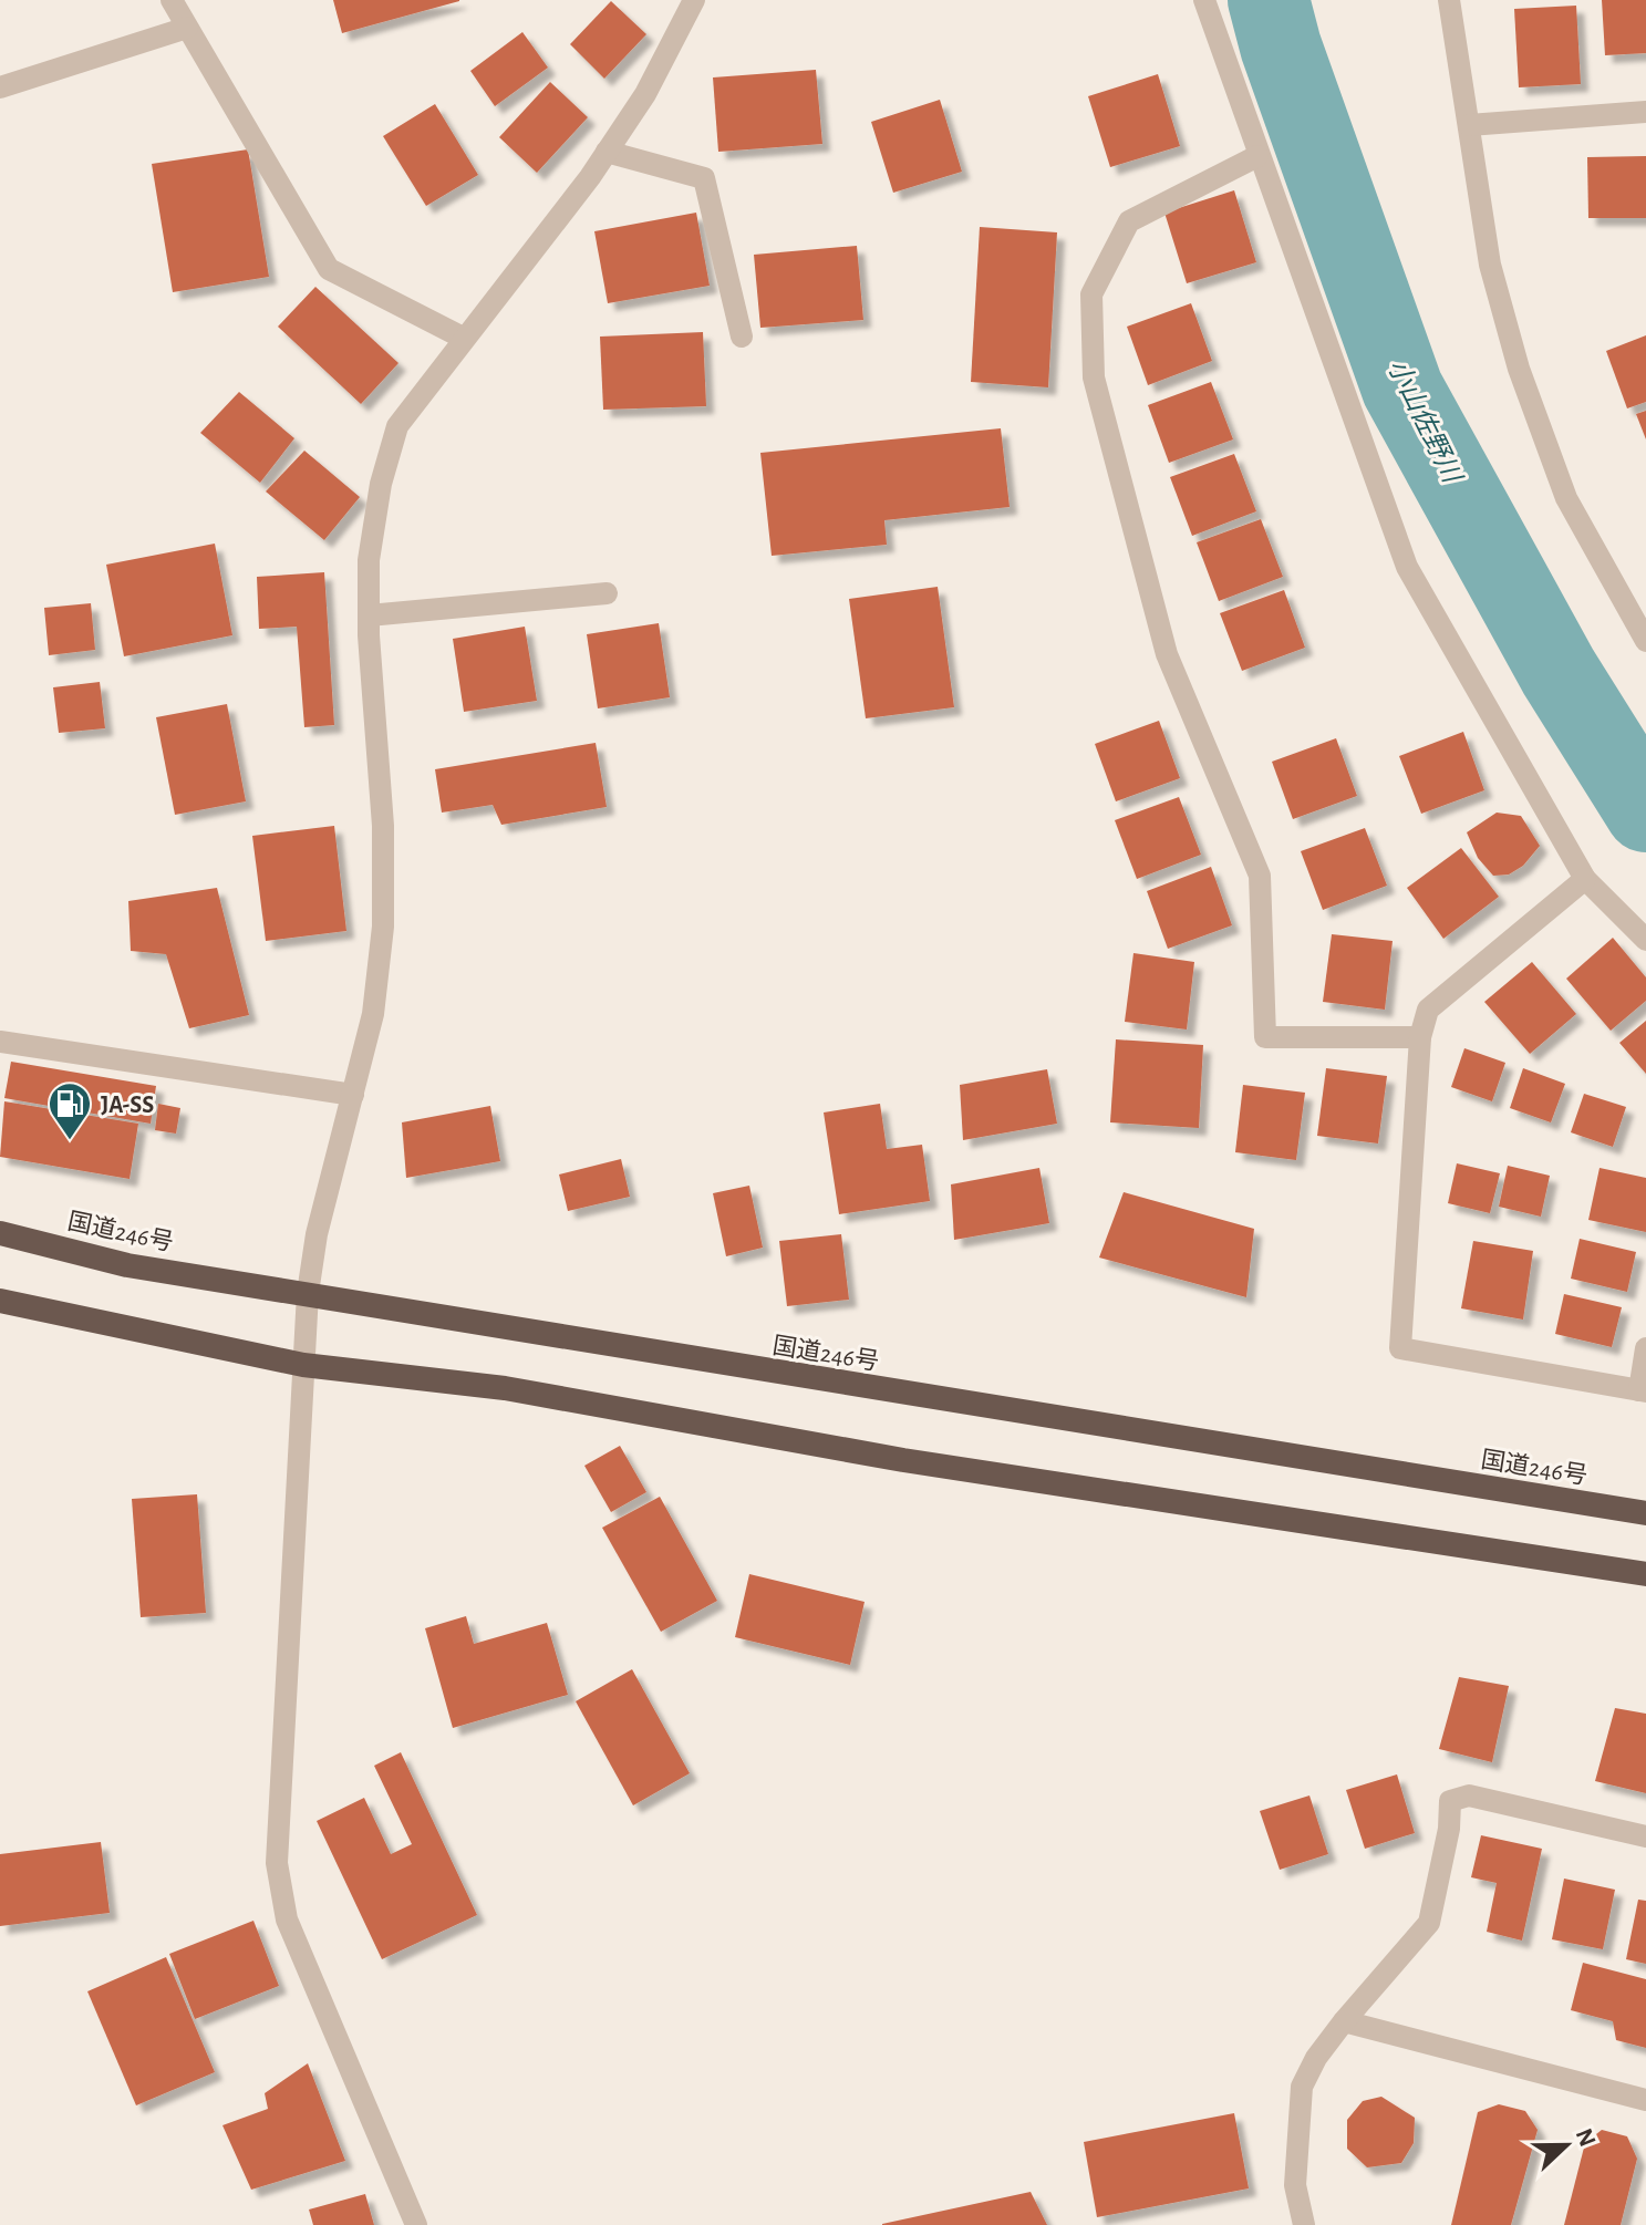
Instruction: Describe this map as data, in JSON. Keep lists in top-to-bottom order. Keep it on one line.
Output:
{"streets":{"highway":["国道246号"]},"water":["小山佐野川"],"places":{"fuel station":["JA-SS"]},"north":"right"}
